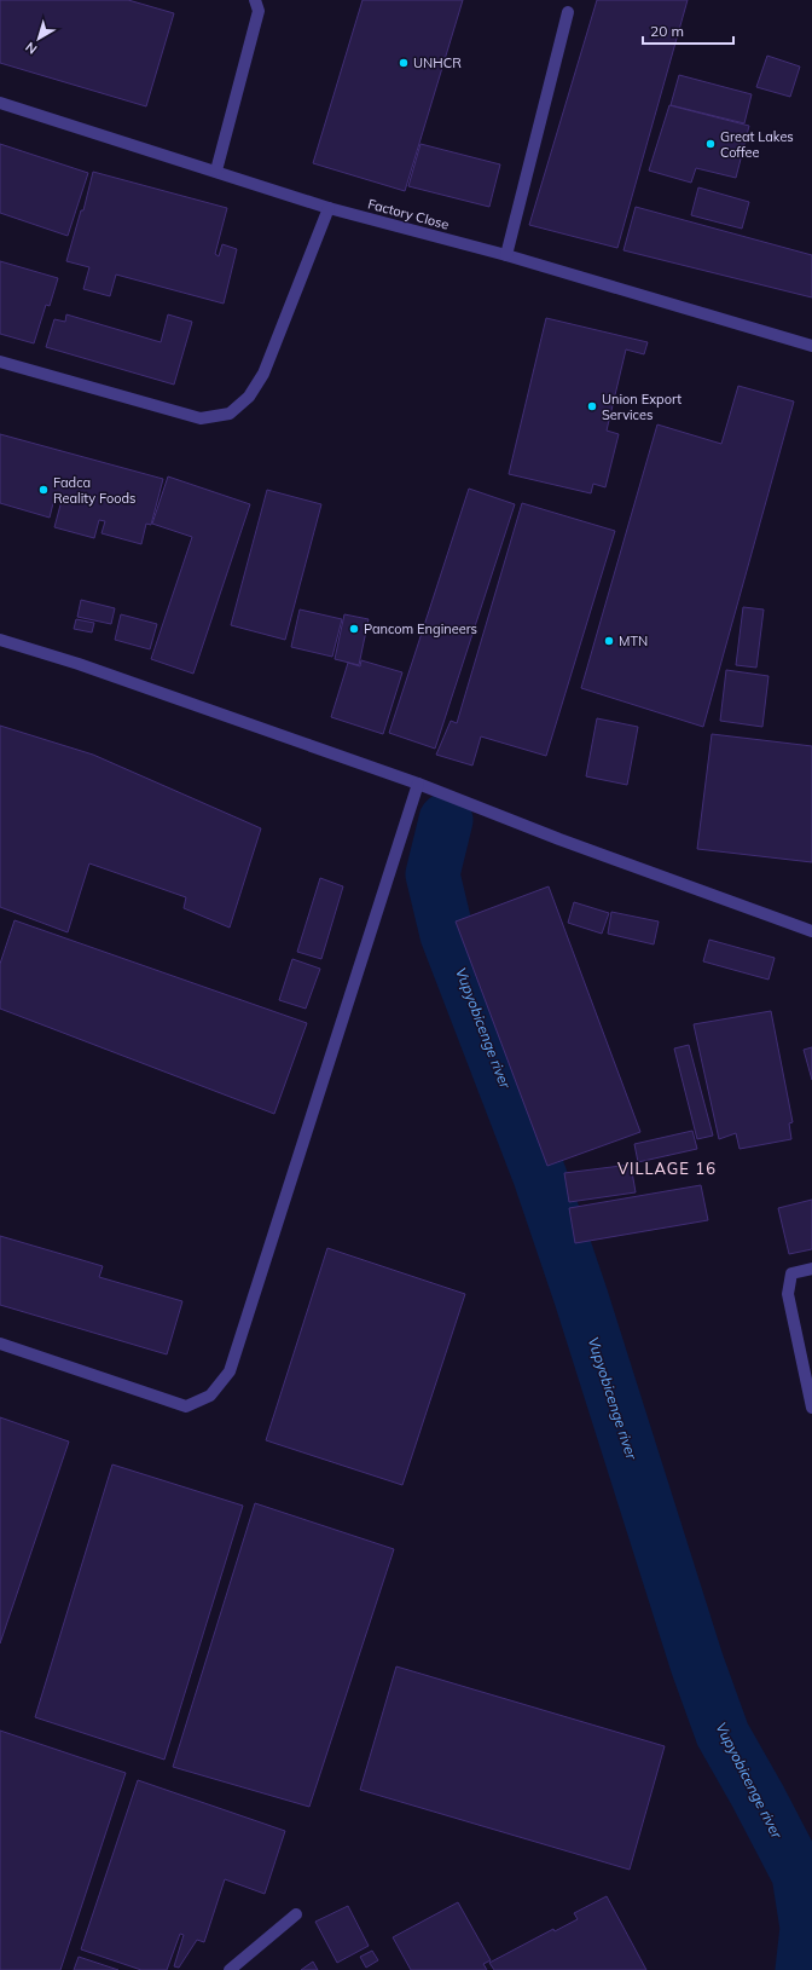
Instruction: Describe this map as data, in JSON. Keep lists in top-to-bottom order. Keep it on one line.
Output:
{"streets":{"street":["Factory Close"]},"districts":["VILLAGE 16"],"water":["Vupyobicenge river"],"places":["UNHCR","Great Lakes Coffee","Union Export Services","Fadca Reality Foods","Pancom Engineers","MTN"],"scale_bar":"20 m","north":"bottom left"}
